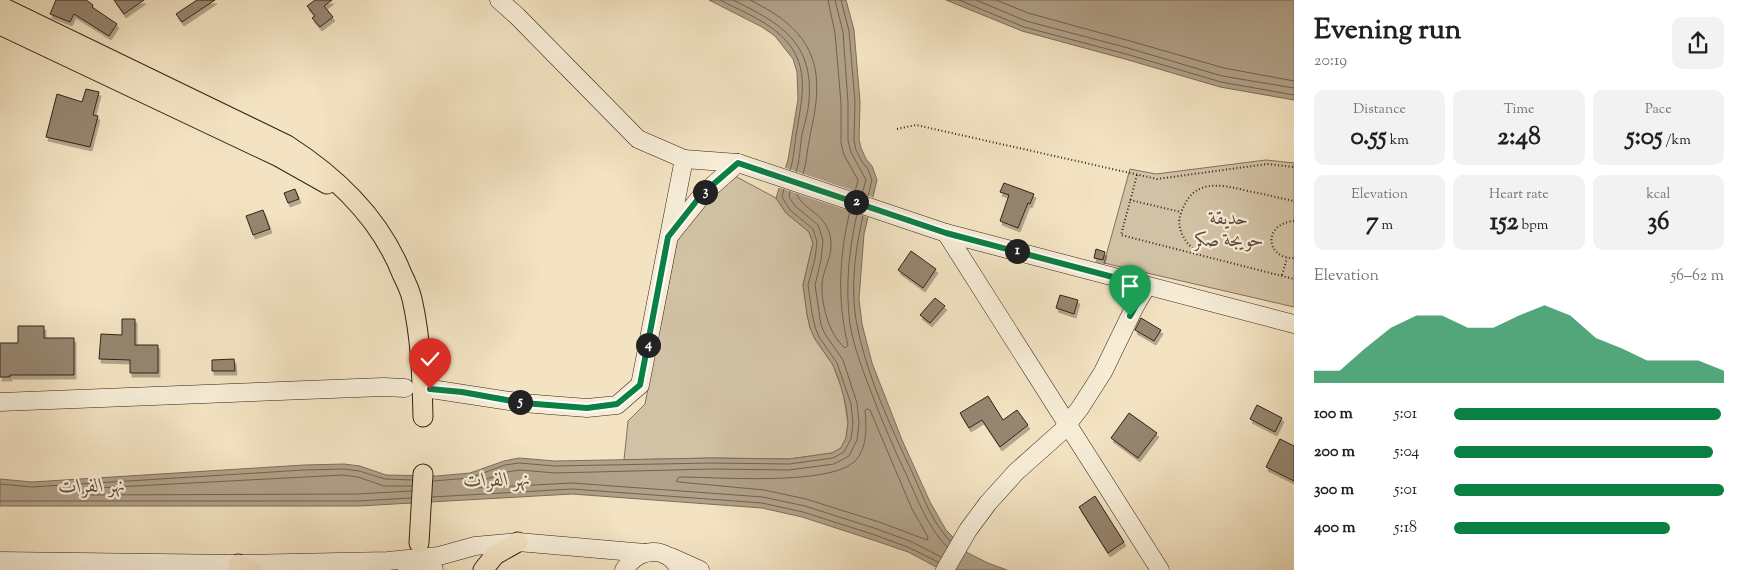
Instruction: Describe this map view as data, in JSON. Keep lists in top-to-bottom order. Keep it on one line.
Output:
{"water":["نهر الفرات"],"parks":["حديقة حويجة صكر"],"page":{"heading":["Evening run","20:19"],"stats":[["Distance","0.55 km"],["Time","2:48"],["Pace","5:05 /km"],["Elevation","7 m"],["Heart rate","152 bpm"],["kcal","36"]],"pins":["3","2","1","4","5"],"chart":["Elevation","56–62 m"],"list":[{"name":"100 m","note":"5:01"},{"name":"200 m","note":"5:04"},{"name":"300 m","note":"5:01"},{"name":"400 m","note":"5:18"}]}}
